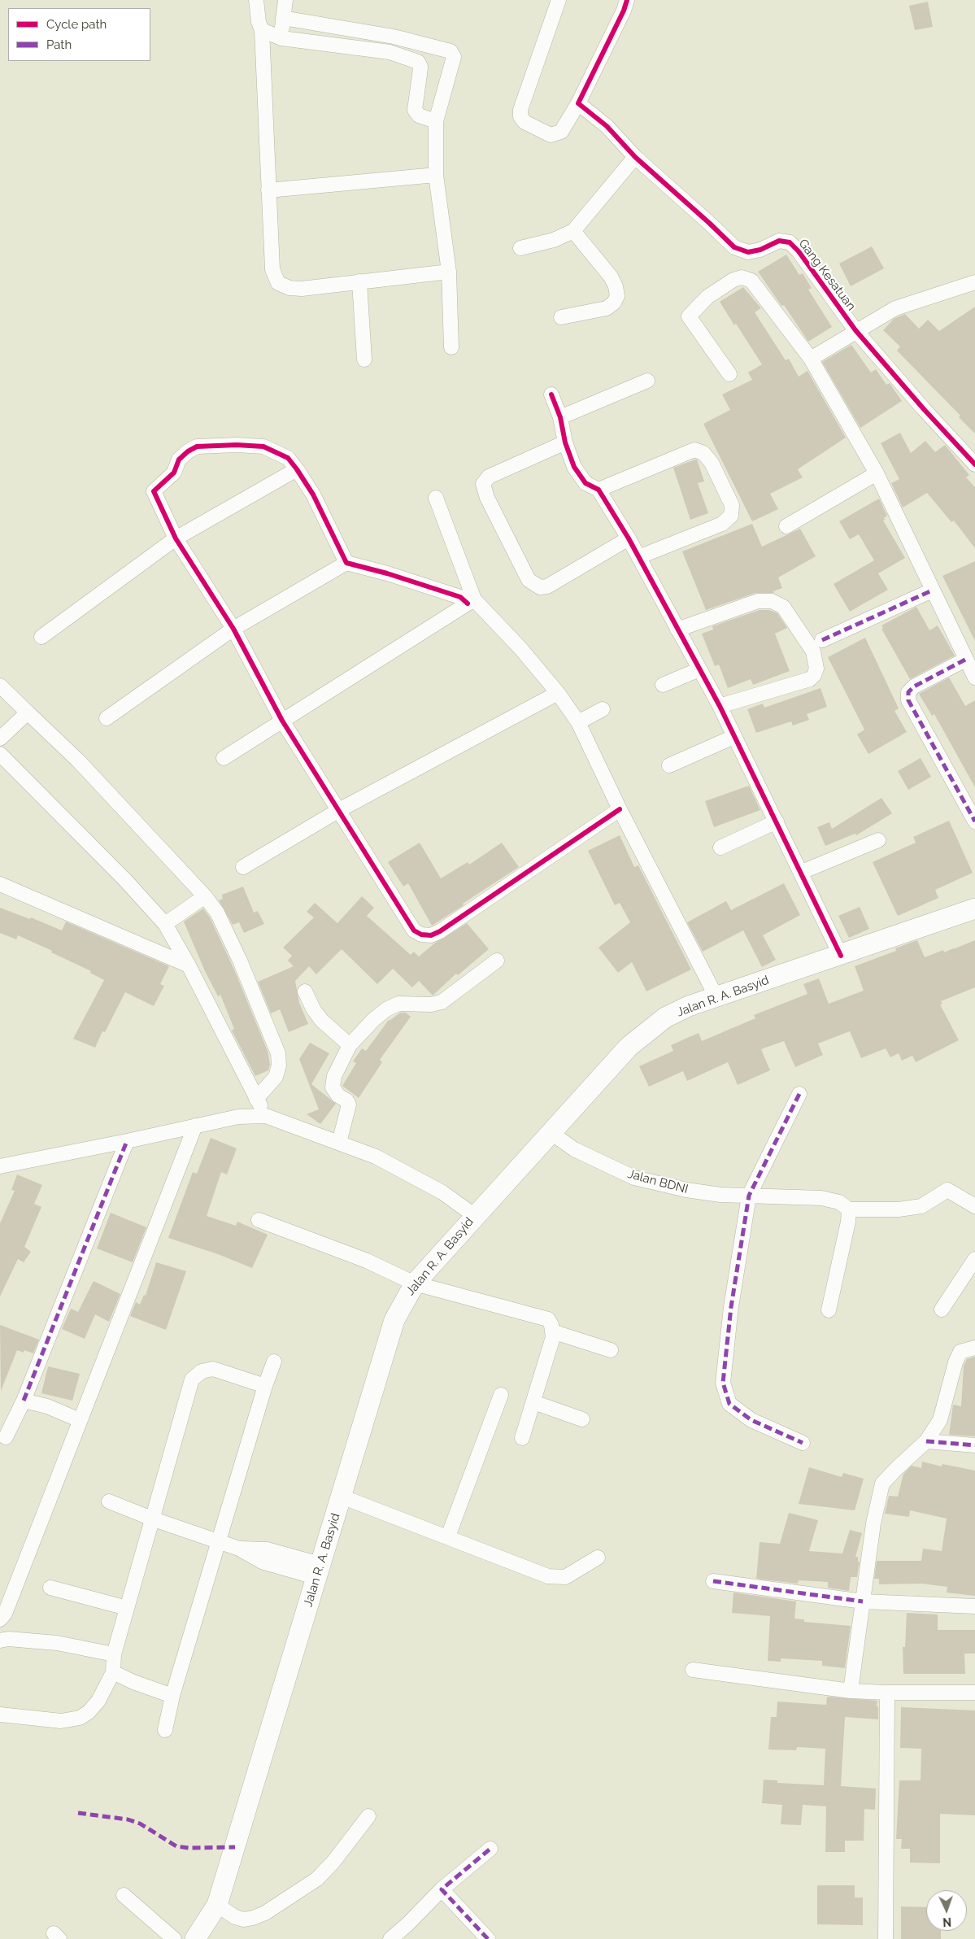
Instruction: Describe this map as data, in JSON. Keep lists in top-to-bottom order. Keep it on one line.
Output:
{"streets":{"main road":["Jalan R. A. Basyid"],"street":["Gang Kesatuan","Jalan BDNI"]},"crossings":[["Jalan R. A. Basyid","Jalan BDNI"]],"legend":["Cycle path","Path"],"north":"bottom"}
